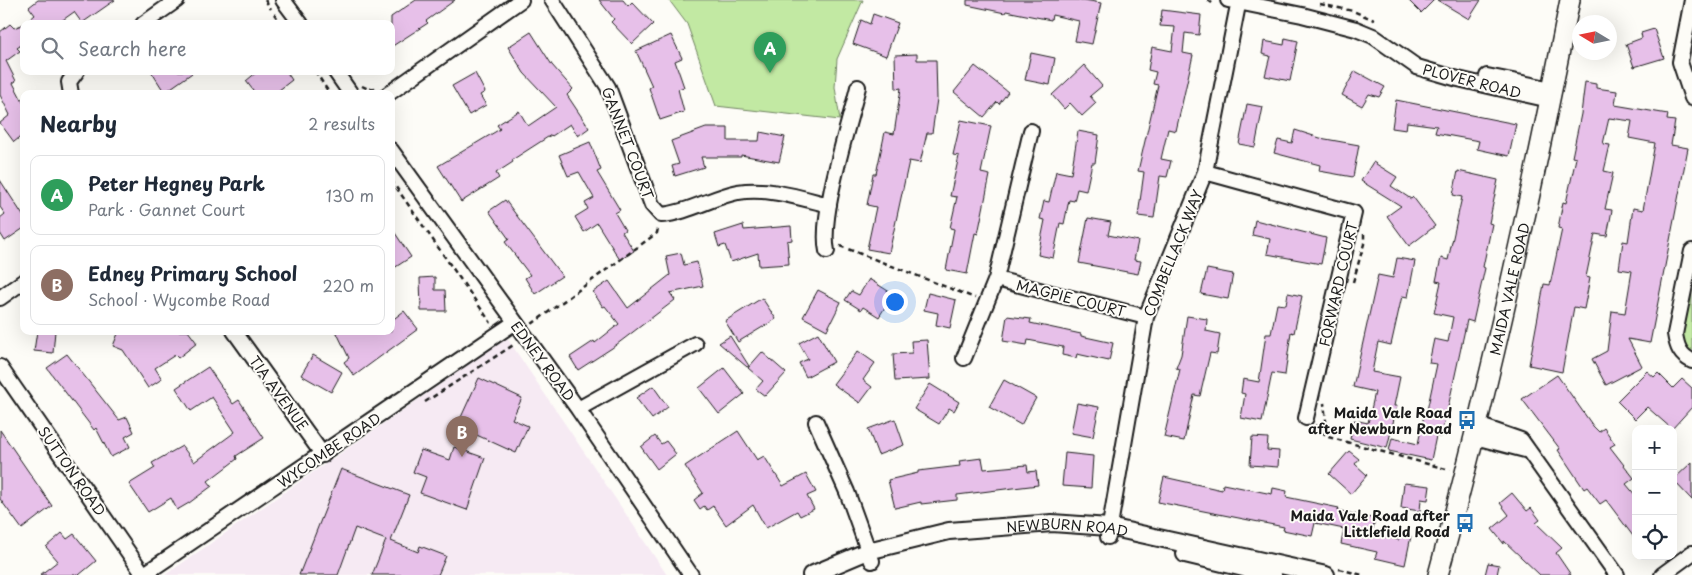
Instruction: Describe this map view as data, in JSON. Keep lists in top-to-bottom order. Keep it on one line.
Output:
{"streets":{"main road":["MAIDA VALE ROAD"],"street":["PLOVER ROAD","GANNET COURT","COMBELLACK WAY","FORWARD COURT","MAGPIE COURT","EDNEY ROAD","TIA AVENUE","WYCOMBE ROAD","SUTTON ROAD","NEWBURN ROAD"]},"crossings":[["PLOVER ROAD","COMBELLACK WAY"],["PLOVER ROAD","MAIDA VALE ROAD"],["COMBELLACK WAY","FORWARD COURT"],["COMBELLACK WAY","MAGPIE COURT"],["COMBELLACK WAY","NEWBURN ROAD"],["EDNEY ROAD","WYCOMBE ROAD"],["TIA AVENUE","WYCOMBE ROAD"],["WYCOMBE ROAD","SUTTON ROAD"]],"places":{"bus stop":["Maida Vale Road after Newburn Road","Maida Vale Road after Littlefield Road"]},"north":"left","page":{"search":"Search here","pins":["A","B"],"heading":["Nearby","2 results"],"list":[{"mark":"A","name":"Peter Hegney Park","note":"Park · Gannet Court","value":"130 m"},{"mark":"B","name":"Edney Primary School","note":"School · Wycombe Road","value":"220 m"}],"map_buttons":["+","−"]}}
